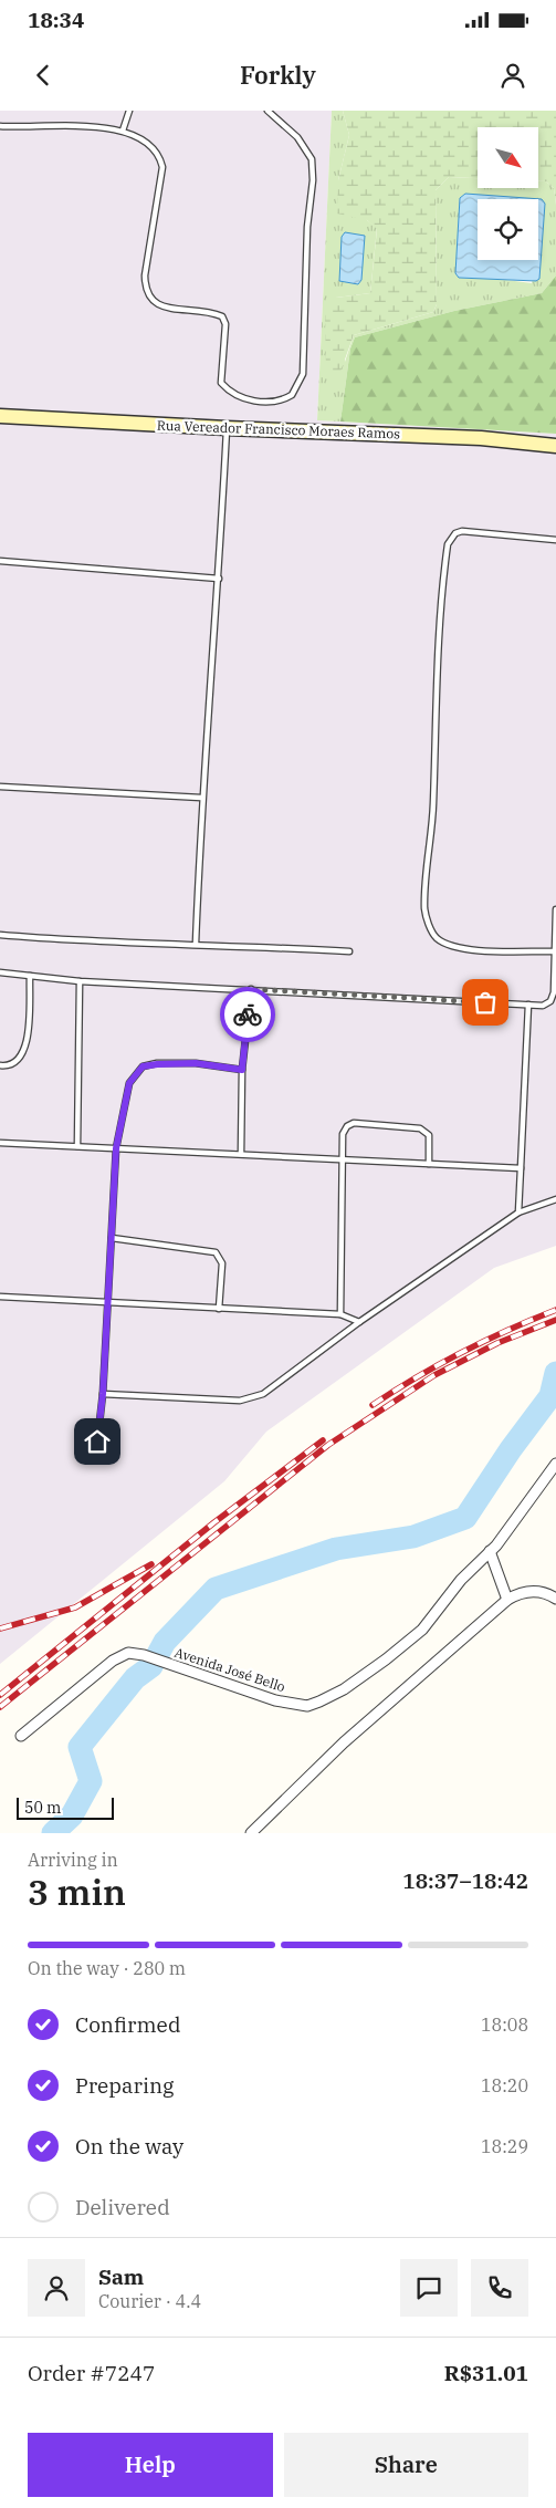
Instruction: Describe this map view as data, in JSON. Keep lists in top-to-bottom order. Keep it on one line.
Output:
{"streets":{"street":["Rua Vereador Francisco Moraes Ramos","Avenida José Bello"]},"scale_bar":"50 m","north":"bottom right","page":{"status":"18:34","header":"Forkly","scale":"50 m","heading":["3 min","Arriving in","18:37–18:42"],"panel":["Sam","Courier · 4.4","Order #7247","R$31.01"],"bar":"On the way · 280 m","list":[["Confirmed","18:08"],["Preparing","18:20"],["On the way","18:29"],"Delivered"],"buttons":["Help","Share"]}}
